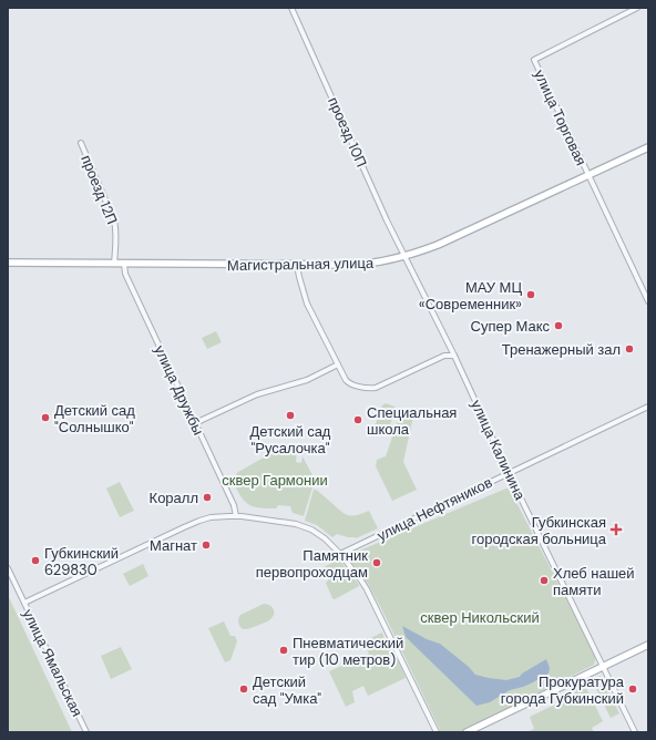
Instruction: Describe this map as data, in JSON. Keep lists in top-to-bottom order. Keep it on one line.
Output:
{"streets":{"main road":["Магистральная улица"],"street":["улица Торговая","проезд 10П","проезд 12П","улица Дружбы","улица Калинина","улица Нефтяников","улица Ямальская"]},"crossings":[["улица Торговая","Магистральная улица"],["проезд 10П","Магистральная улица"],["проезд 10П","улица Калинина"],["проезд 12П","Магистральная улица"],["Магистральная улица","улица Дружбы"],["Магистральная улица","улица Калинина"],["улица Калинина","улица Нефтяников"]],"parks":["сквер Гармонии","сквер Никольский"],"places":{"other":["МАУ МЦ «Современник»","Супер Макс","Тренажерный зал","Детский сад \"Русалочка\"","Детский сад \"Солнышко\"","Специальная школа","Коралл","Магнат","Губкинский 629830","Памятник первопроходцам","Хлеб нашей памяти","Пневматический тир (10 метров)","Детский сад \"Умка\"","Прокуратура города Губкинский"],"health":["Губкинская городская больница"]}}
